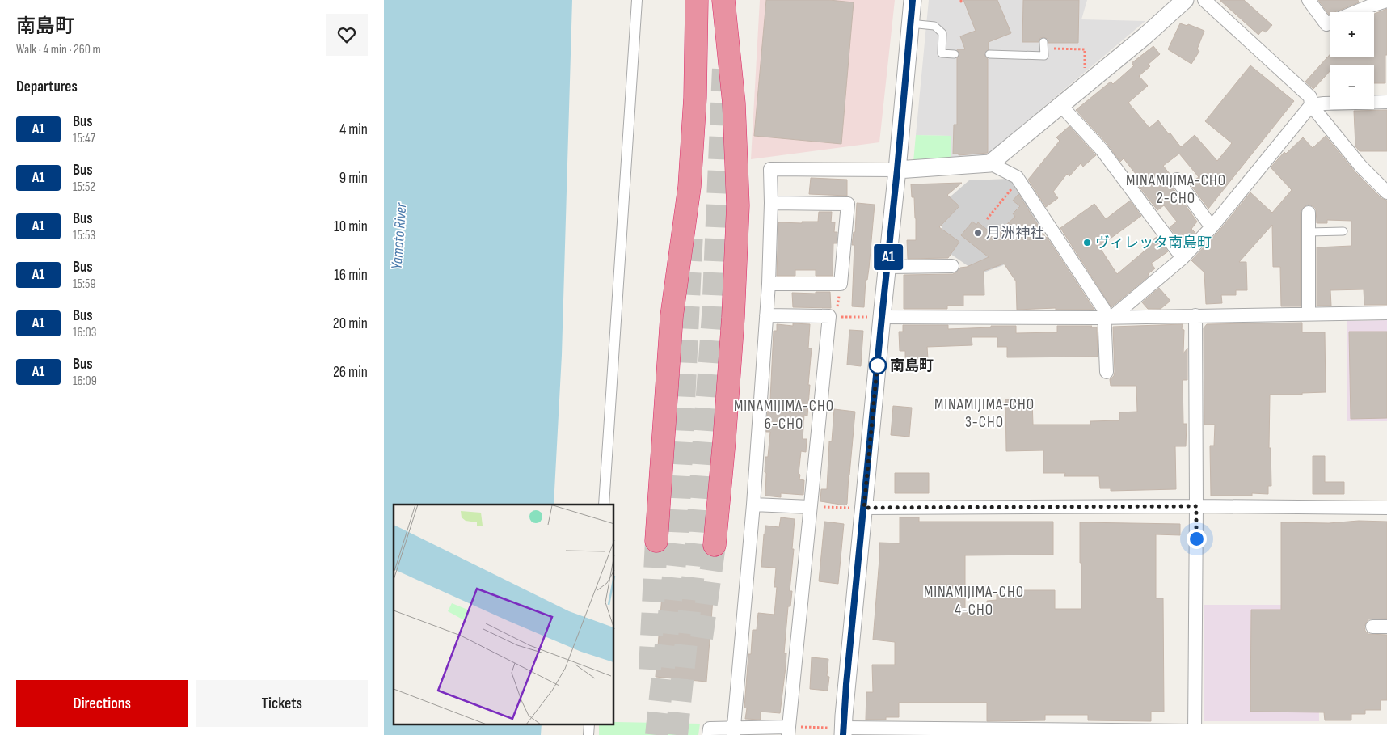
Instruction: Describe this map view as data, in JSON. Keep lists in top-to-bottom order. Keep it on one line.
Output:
{"districts":["MINAMIJIMA-CHO 2-CHO","MINAMIJIMA-CHO 3-CHO","MINAMIJIMA-CHO 6-CHO","MINAMIJIMA-CHO 4-CHO"],"water":["Yamato River"],"places":["月洲神社","ヴィレッタ南島町","南島町"],"lines":["bus line A1"],"page":{"heading":[["南島町","Walk · 4 min · 260 m"],"Departures"],"on_map":"A1","map_buttons":["+","−"],"list":[{"mark":"A1","name":"Bus","note":"15:47","value":"4 min"},{"mark":"A1","name":"Bus","note":"15:52","value":"9 min"},{"mark":"A1","name":"Bus","note":"15:53","value":"10 min"},{"mark":"A1","name":"Bus","note":"15:59","value":"16 min"},{"mark":"A1","name":"Bus","note":"16:03","value":"20 min"},{"mark":"A1","name":"Bus","note":"16:09","value":"26 min"}],"buttons":["Directions","Tickets"]}}
